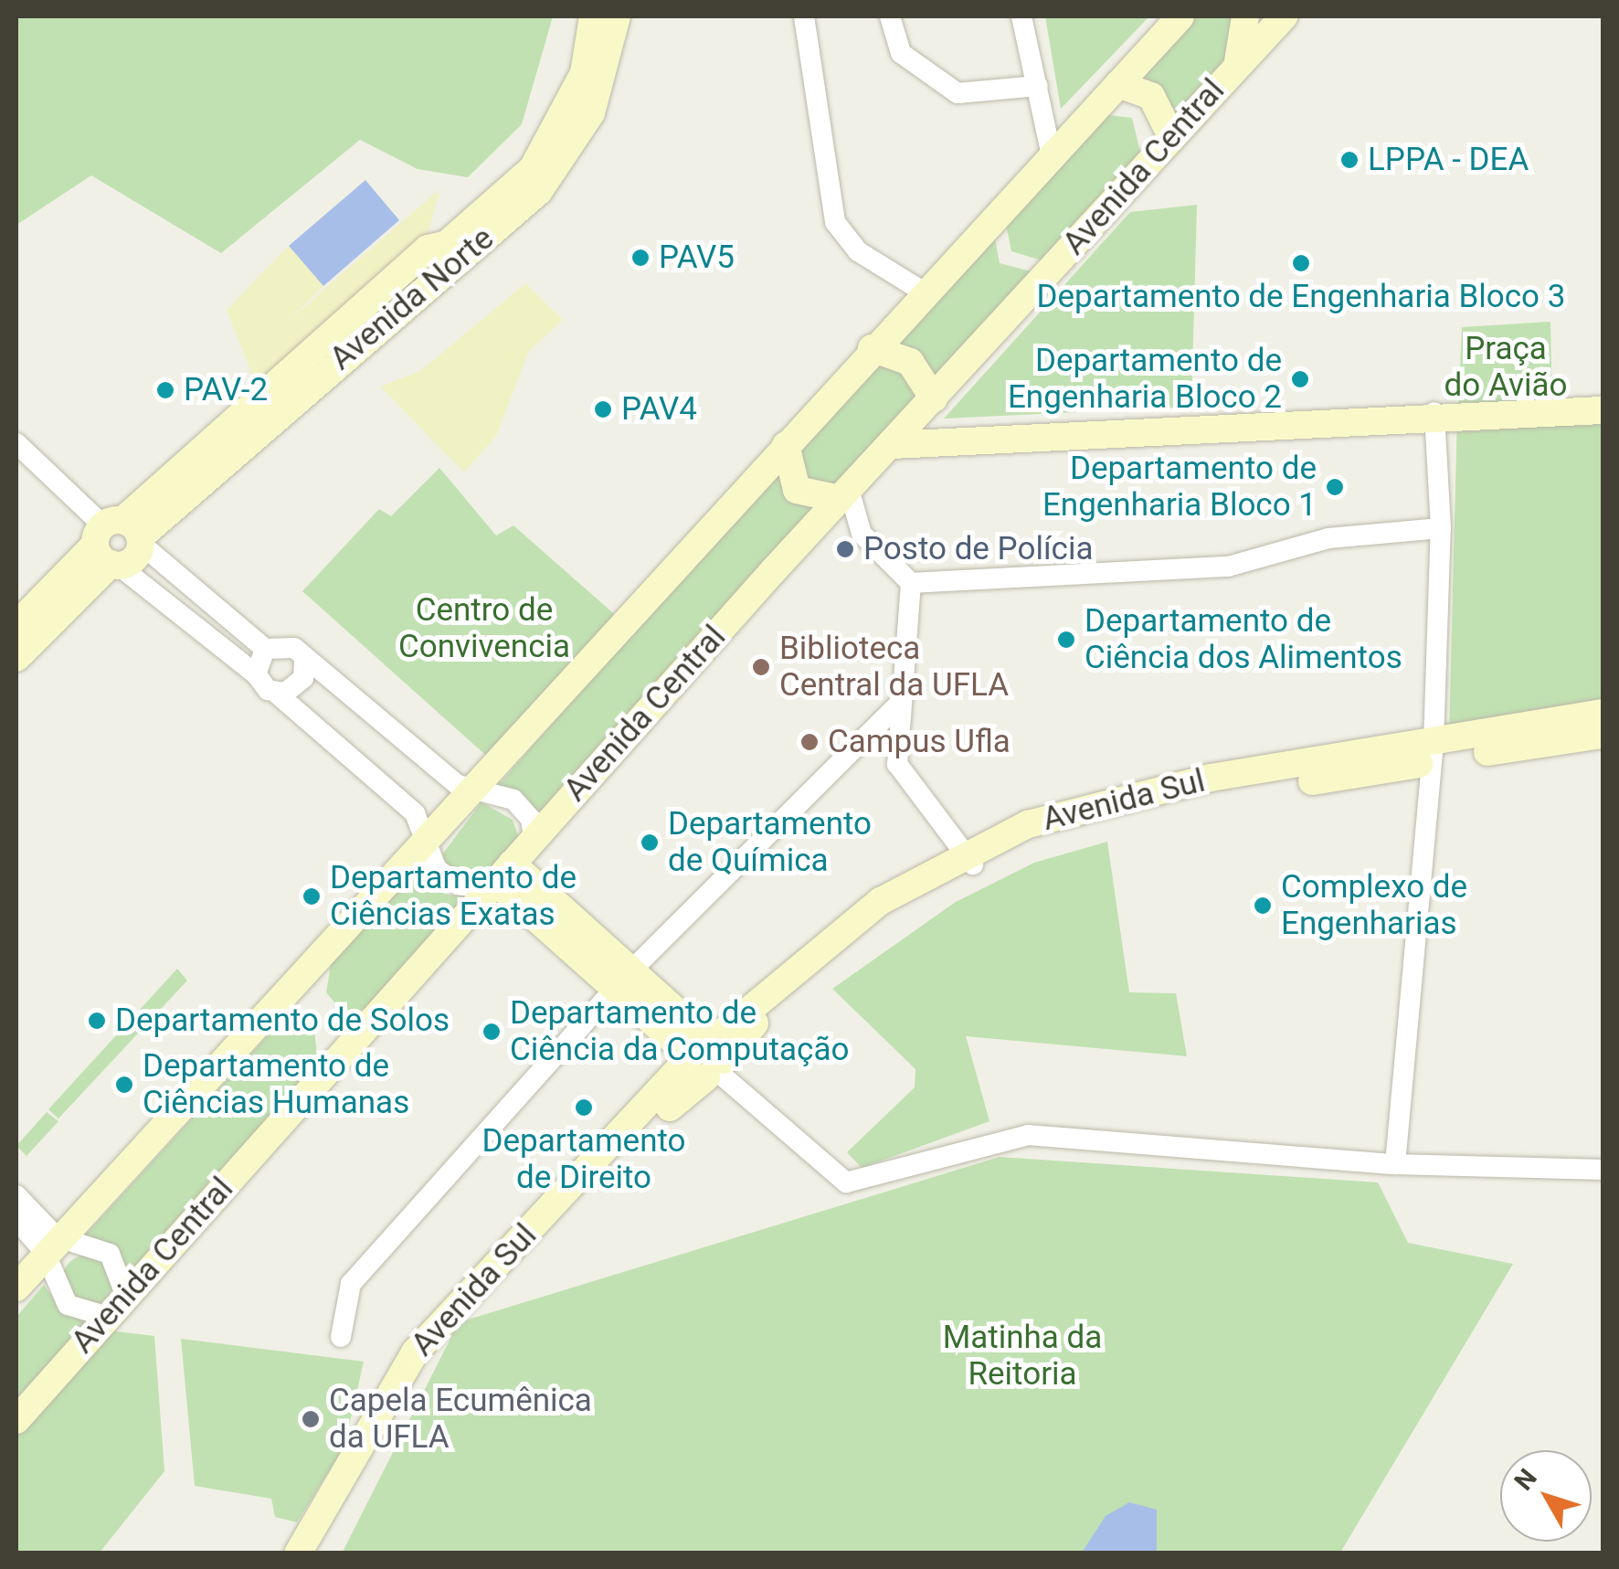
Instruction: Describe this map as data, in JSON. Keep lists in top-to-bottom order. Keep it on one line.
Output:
{"streets":{"street":["Avenida Central","Avenida Norte","Avenida Sul"]},"parks":["Praça do Avião","Centro de Convivencia","Matinha da Reitoria"],"places":["LPPA - DEA","PAV5","Departamento de Engenharia Bloco 3","Departamento de Engenharia Bloco 2","PAV-2","PAV4","Departamento de Engenharia Bloco 1","Posto de Polícia","Departamento de Ciência dos Alimentos","Biblioteca Central da UFLA","Campus Ufla","Departamento de Química","Departamento de Ciências Exatas","Complexo de Engenharias","Departamento de Solos","Departamento de Ciência da Computação","Departamento de Ciências Humanas","Departamento de Direito","Capela Ecumênica da UFLA"],"north":"top left"}
